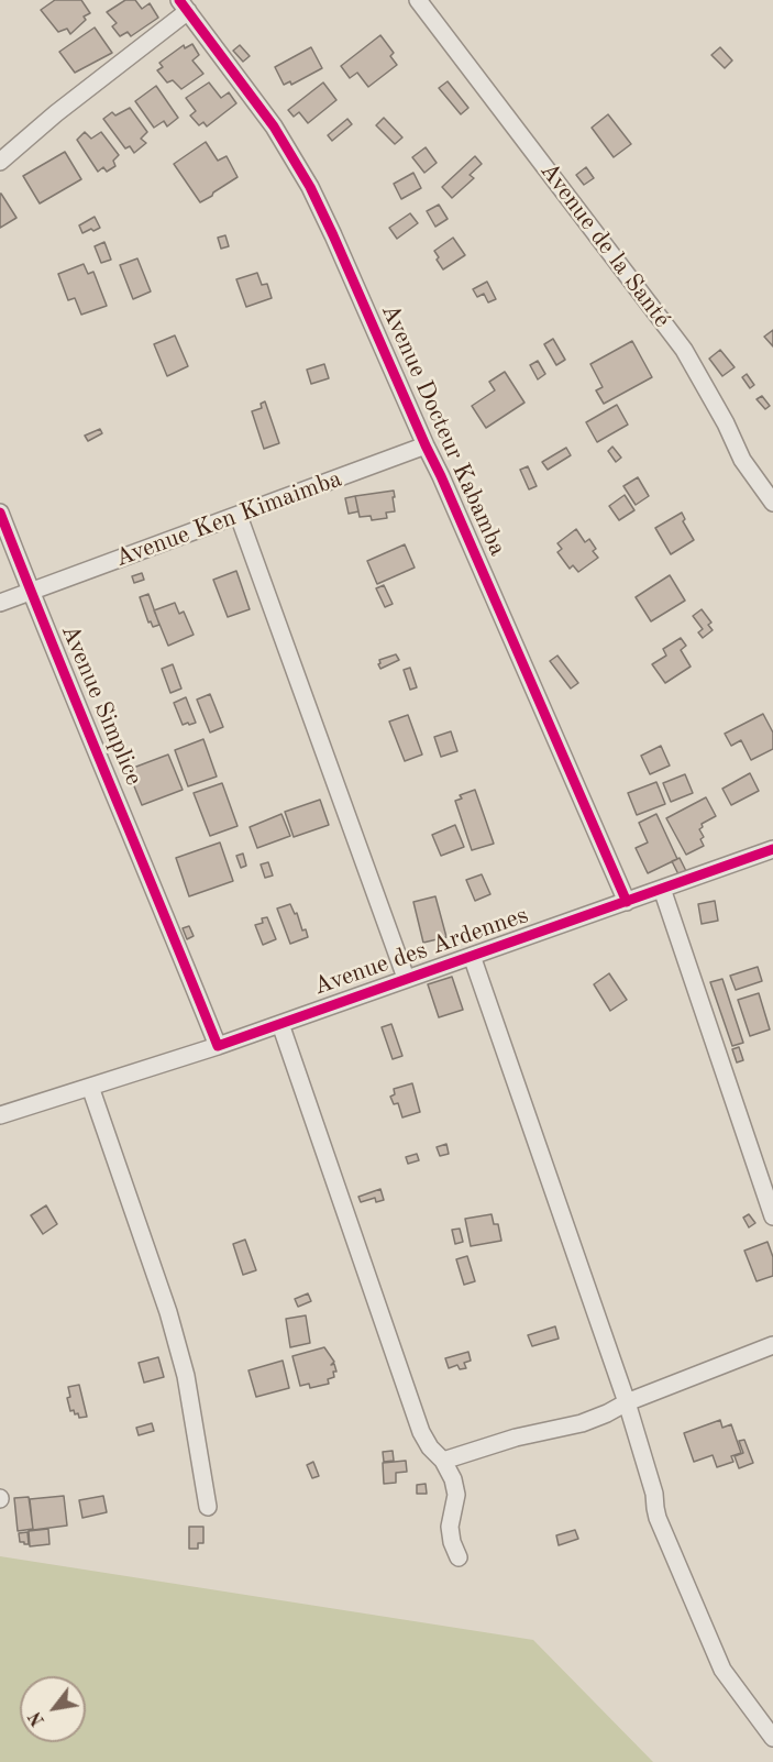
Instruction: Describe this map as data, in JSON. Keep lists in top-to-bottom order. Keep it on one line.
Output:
{"streets":{"street":["Avenue de la Santé","Avenue Docteur Kabamba","Avenue Ken Kimaimba","Avenue Simplice","Avenue des Ardennes"]},"crossings":[["Avenue Docteur Kabamba","Avenue Ken Kimaimba"],["Avenue Docteur Kabamba","Avenue des Ardennes"],["Avenue Ken Kimaimba","Avenue Simplice"],["Avenue Simplice","Avenue des Ardennes"]],"north":"bottom left"}
